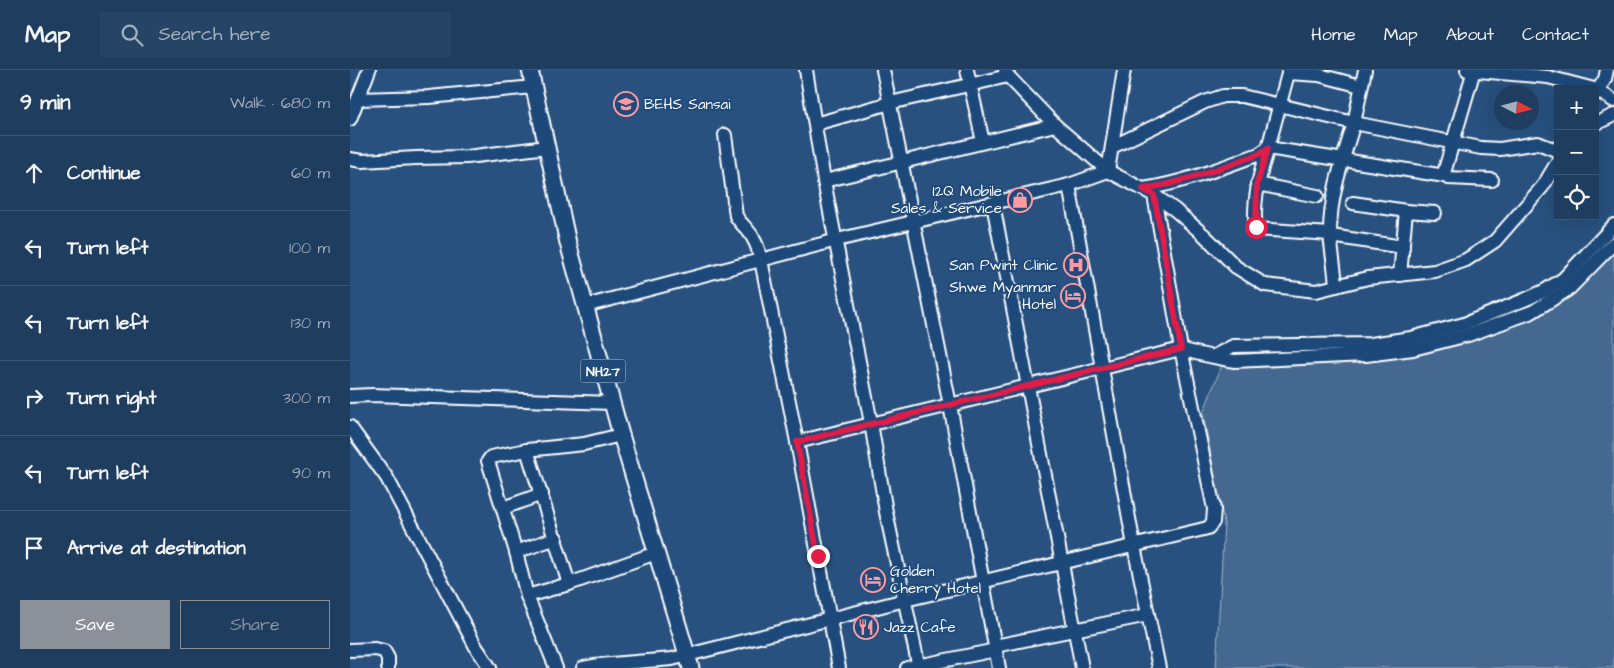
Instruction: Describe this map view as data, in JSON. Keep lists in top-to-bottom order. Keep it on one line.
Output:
{"streets":{"main road":["NH27"]},"places":{"school or university":["BEHS Sansai"],"shop":["I2Q Mobile Sales & Service"],"hospital":["San Pwint Clinic"],"hotel":["Shwe Myanmar Hotel","Golden Cherry Hotel"],"restaurant":["Jazz Cafe"]},"north":"right","page":{"header":"Map","search":"Search here","nav":["Home","Map","About","Contact"],"heading":["9 min","Walk · 680 m"],"map_buttons":["+","−"],"list":[["Continue","60 m"],["Turn left","100 m"],["Turn left","130 m"],["Turn right","300 m"],["Turn left","90 m"],"Arrive at destination"],"buttons":["Save","Share"]}}
